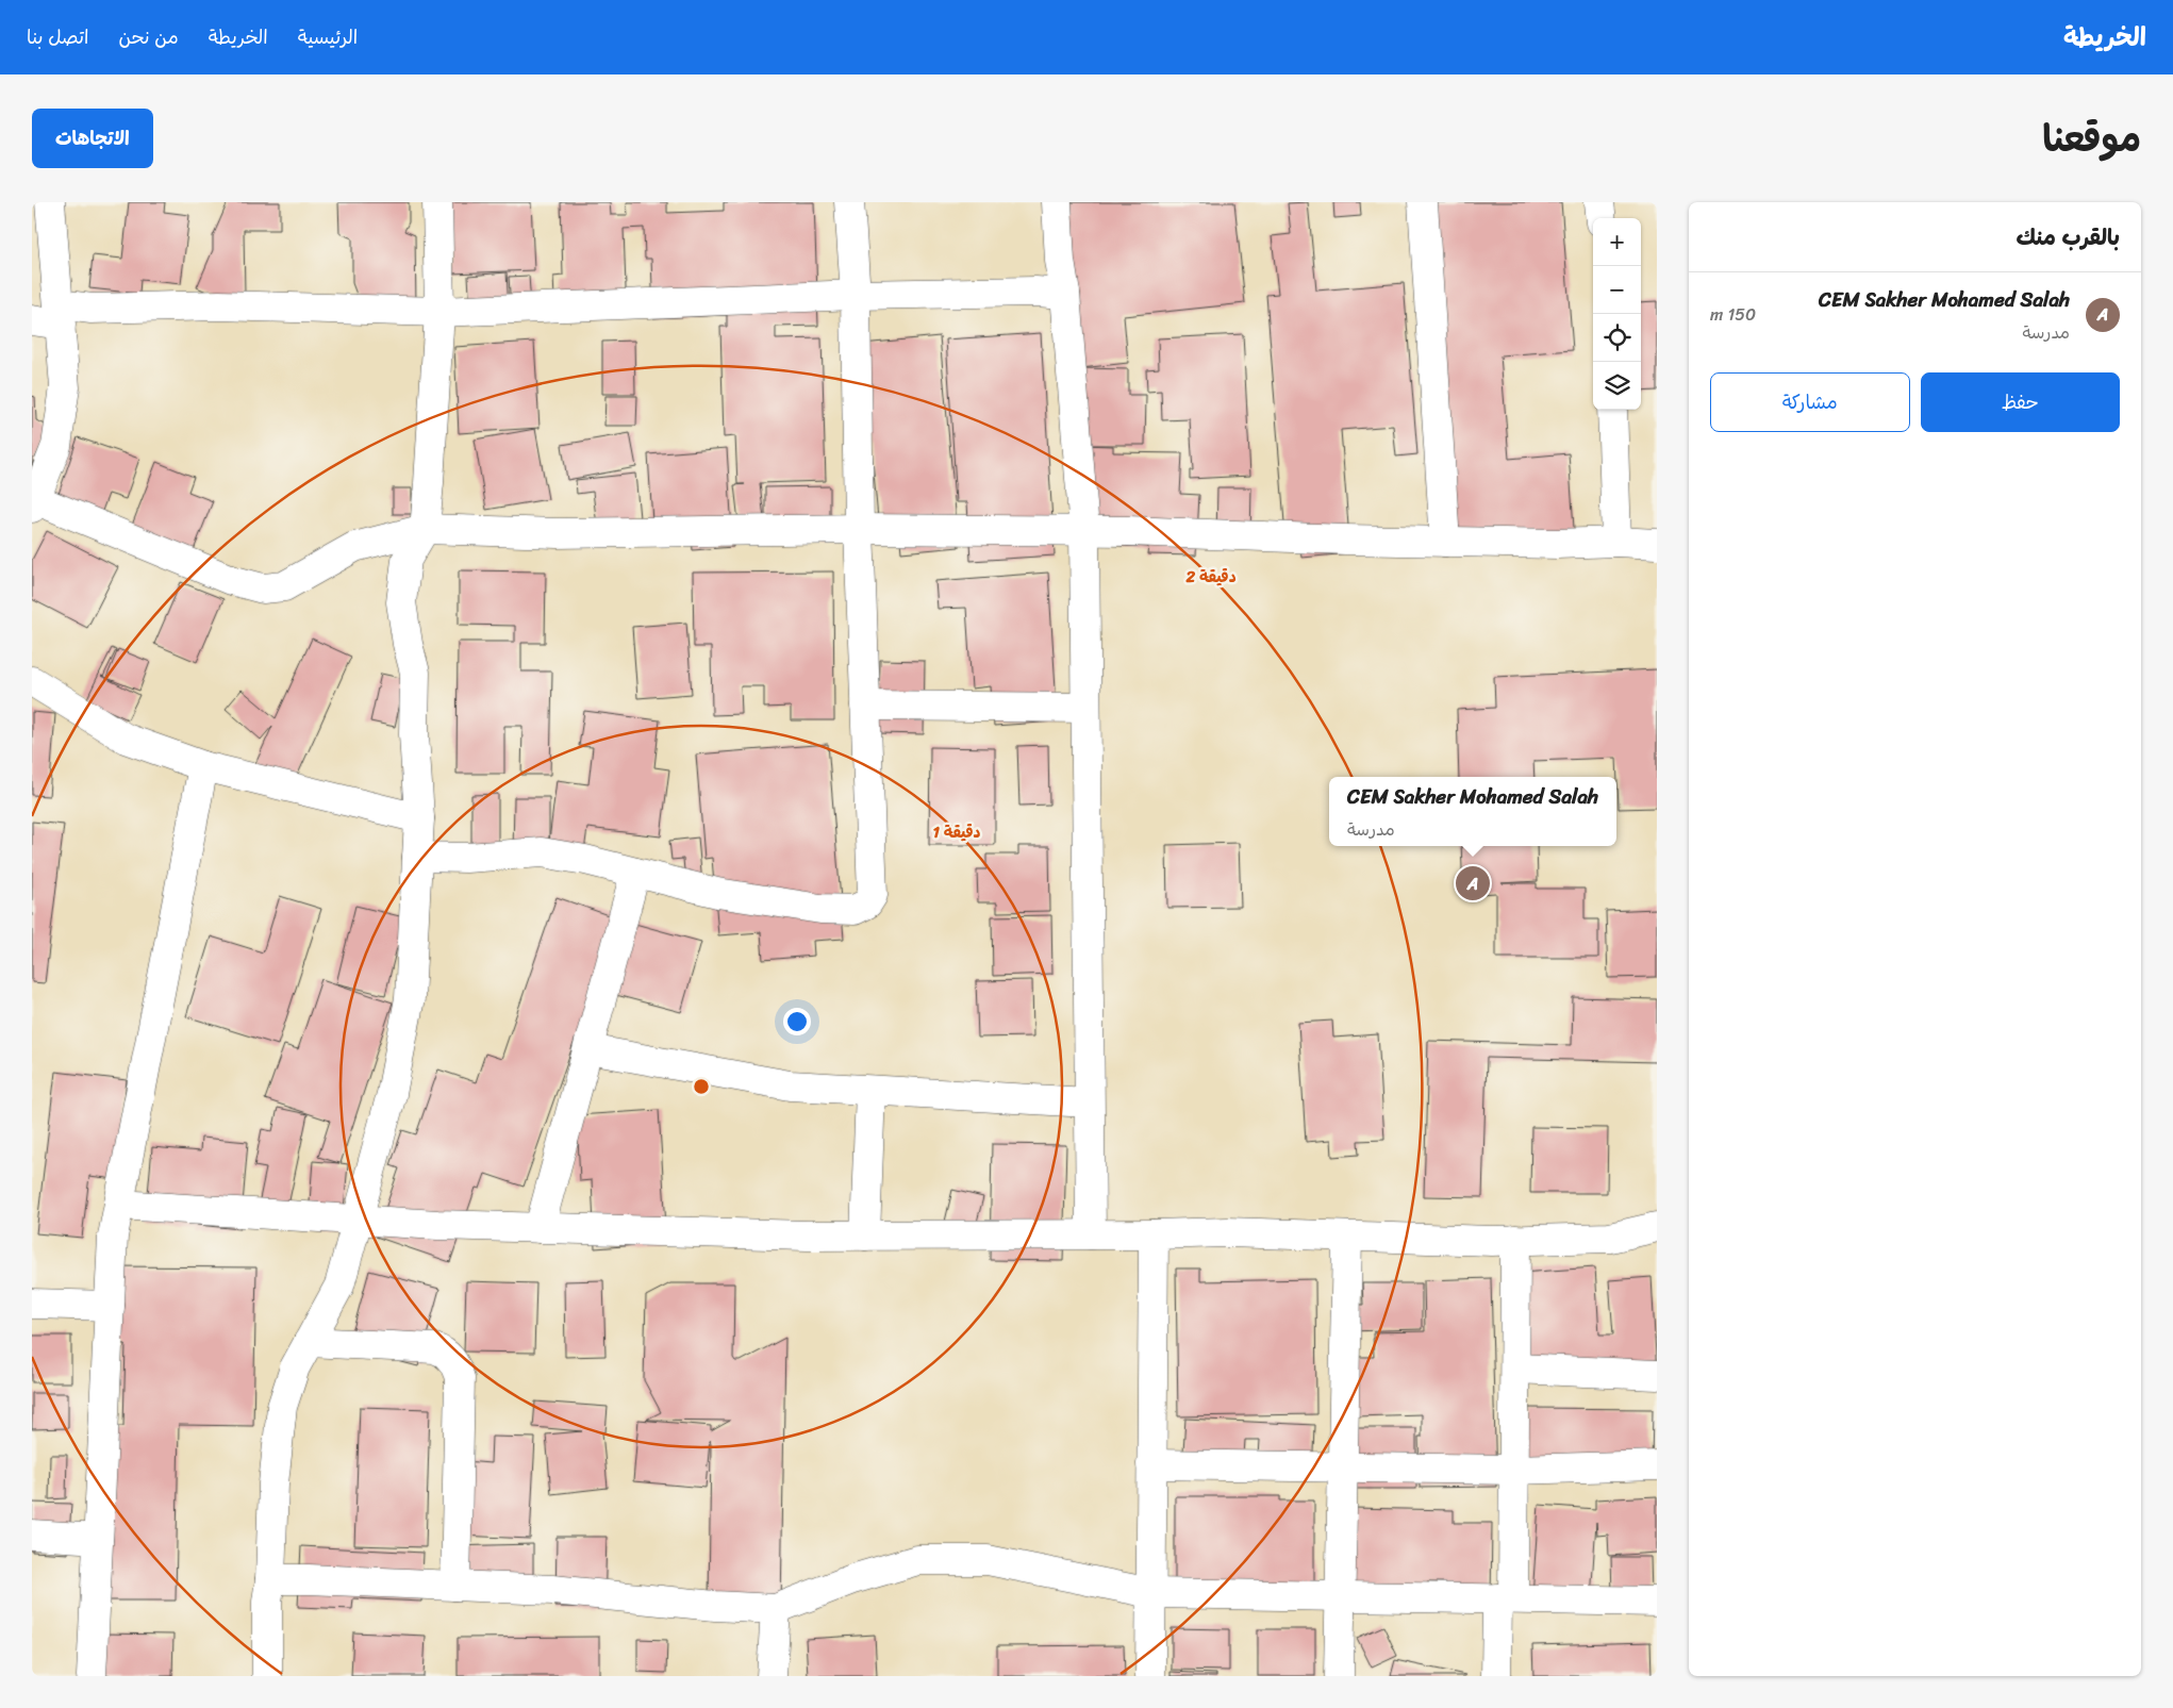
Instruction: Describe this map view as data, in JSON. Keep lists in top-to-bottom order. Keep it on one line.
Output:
{"page":{"header":"الخريطة","nav":["الرئيسية","الخريطة","من نحن","اتصل بنا"],"title":"موقعنا","buttons":["الاتجاهات",["حفظ","مشاركة"]],"heading":"بالقرب منك","map_buttons":["+","−"],"list":[{"mark":"A","name":"CEM Sakher Mohamed Salah","note":"مدرسة","value":"150 m"}],"popup":["CEM Sakher Mohamed Salah","مدرسة"],"pins":"A"},"rings":["2 دقيقة","1 دقيقة"]}
